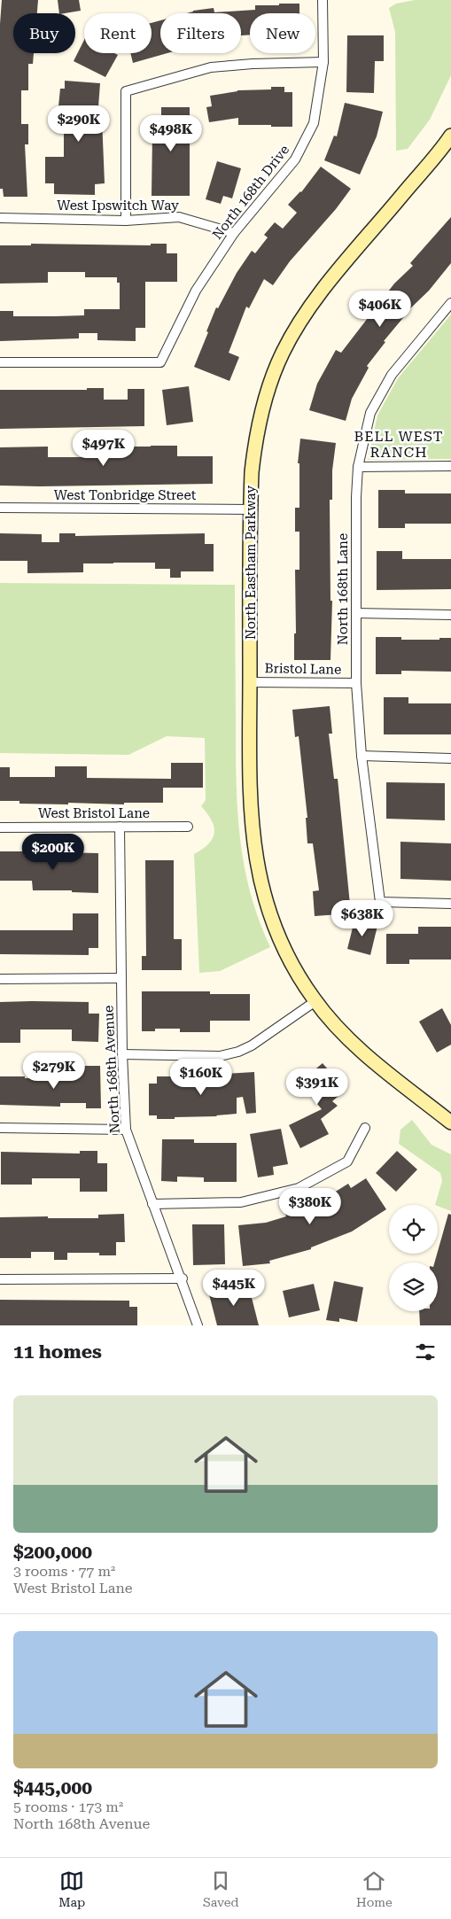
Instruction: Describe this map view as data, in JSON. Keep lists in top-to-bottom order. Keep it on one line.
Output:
{"streets":{"street":["North 168th Drive","West Ipswitch Way","West Tonbridge Street","North Eastham Parkway","North 168th Lane","Bristol Lane","West Bristol Lane","North 168th Avenue"]},"crossings":[["North 168th Drive","West Ipswitch Way"],["West Tonbridge Street","North Eastham Parkway"],["North Eastham Parkway","Bristol Lane"],["North 168th Lane","Bristol Lane"],["West Bristol Lane","North 168th Avenue"]],"districts":["BELL WEST RANCH"],"page":{"chip":["Buy","Rent","Filters","New"],"price":["$290K","$498K","$406K","$497K","$200K","$638K","$279K","$160K","$391K","$380K","$445K"],"heading":"11 homes","list":[{"name":"$200,000","note":"3 rooms · 77 m² · West Bristol Lane"},{"name":"$445,000","note":"5 rooms · 173 m² · North 168th Avenue"}],"tabs":["Map","Saved","Home"]}}
